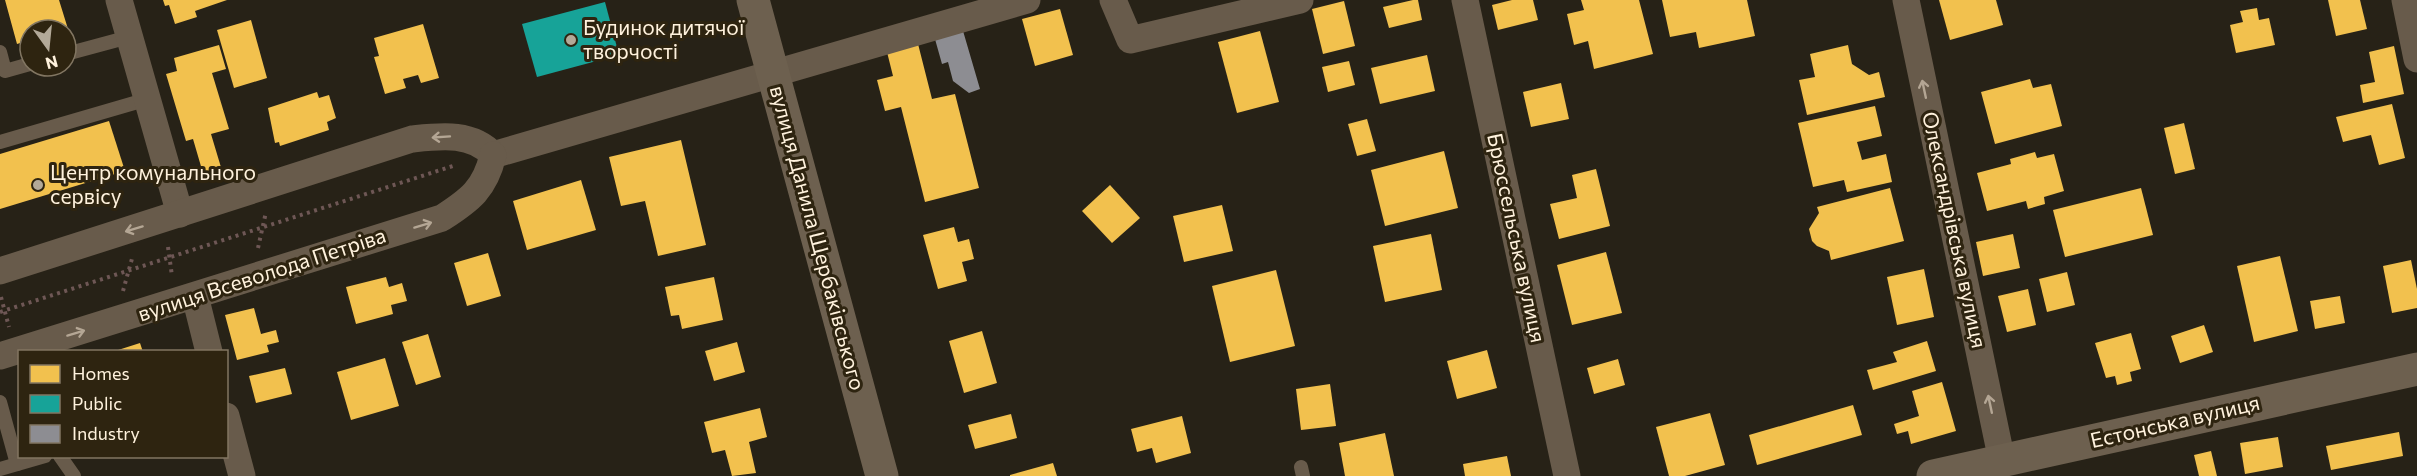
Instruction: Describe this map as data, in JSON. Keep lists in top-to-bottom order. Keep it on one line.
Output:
{"streets":{"main road":["вулиця Данила Щербаківського","Естонська вулиця"],"street":["Олександрівська вулиця","Брюссельська вулиця","вулиця Всеволода Петріва"]},"crossings":[["Олександрівська вулиця","Естонська вулиця"]],"one_way":["Олександрівська вулиця"],"places":["Будинок дитячої творчості","Центр комунального сервісу"],"legend":["Homes","Public","Industry"],"north":"bottom"}
